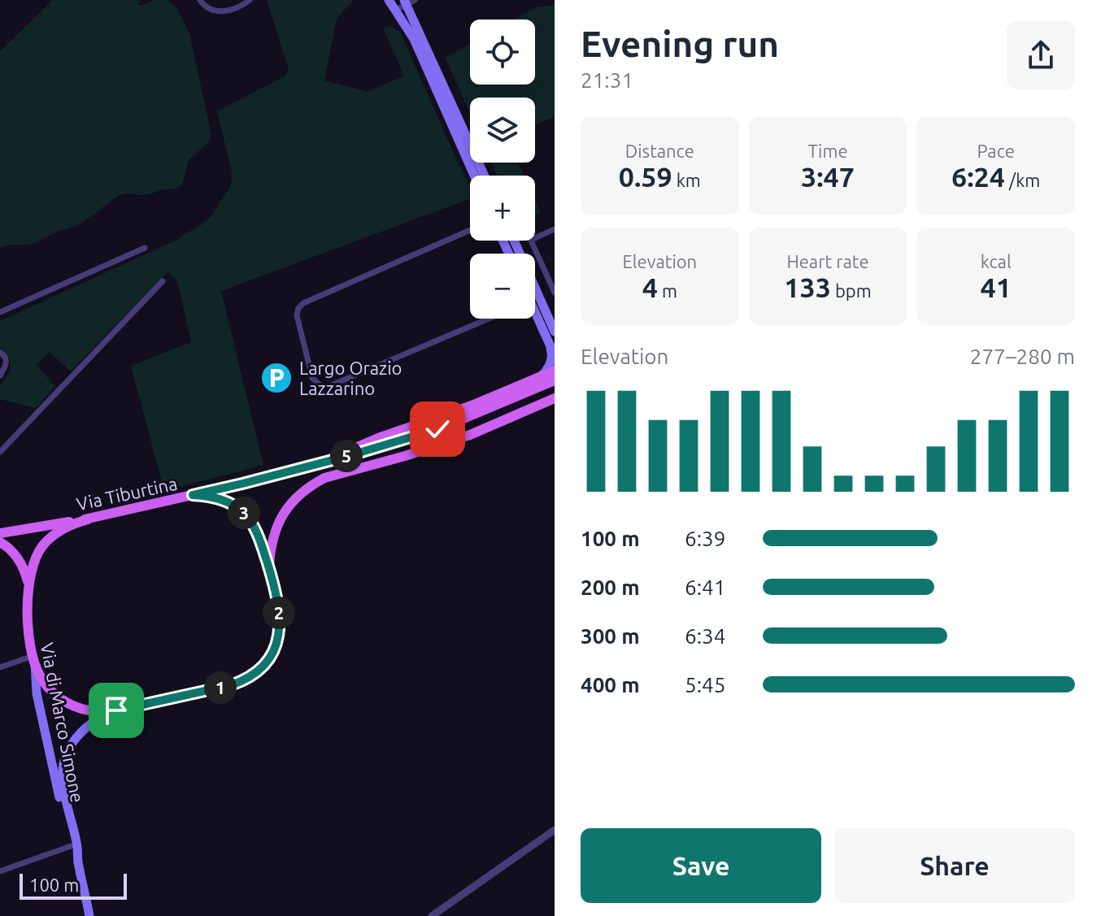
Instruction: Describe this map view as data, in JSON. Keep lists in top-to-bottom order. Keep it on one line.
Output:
{"streets":{"main road":["Via Tiburtina","Via di Marco Simone"]},"crossings":[["Via Tiburtina","Via di Marco Simone"]],"places":{"parking":["Largo Orazio Lazzarino"]},"scale_bar":"100 m","page":{"heading":["Evening run","21:31"],"map_buttons":["+","−"],"stats":[["Distance","0.59 km"],["Time","3:47"],["Pace","6:24 /km"],["Elevation","4 m"],["Heart rate","133 bpm"],["kcal","41"]],"chart":["Elevation","277–280 m"],"pins":["5","3","2","1"],"list":[{"name":"100 m","note":"6:39"},{"name":"200 m","note":"6:41"},{"name":"300 m","note":"6:34"},{"name":"400 m","note":"5:45"}],"buttons":["Save","Share"],"scale":"100 m"}}
